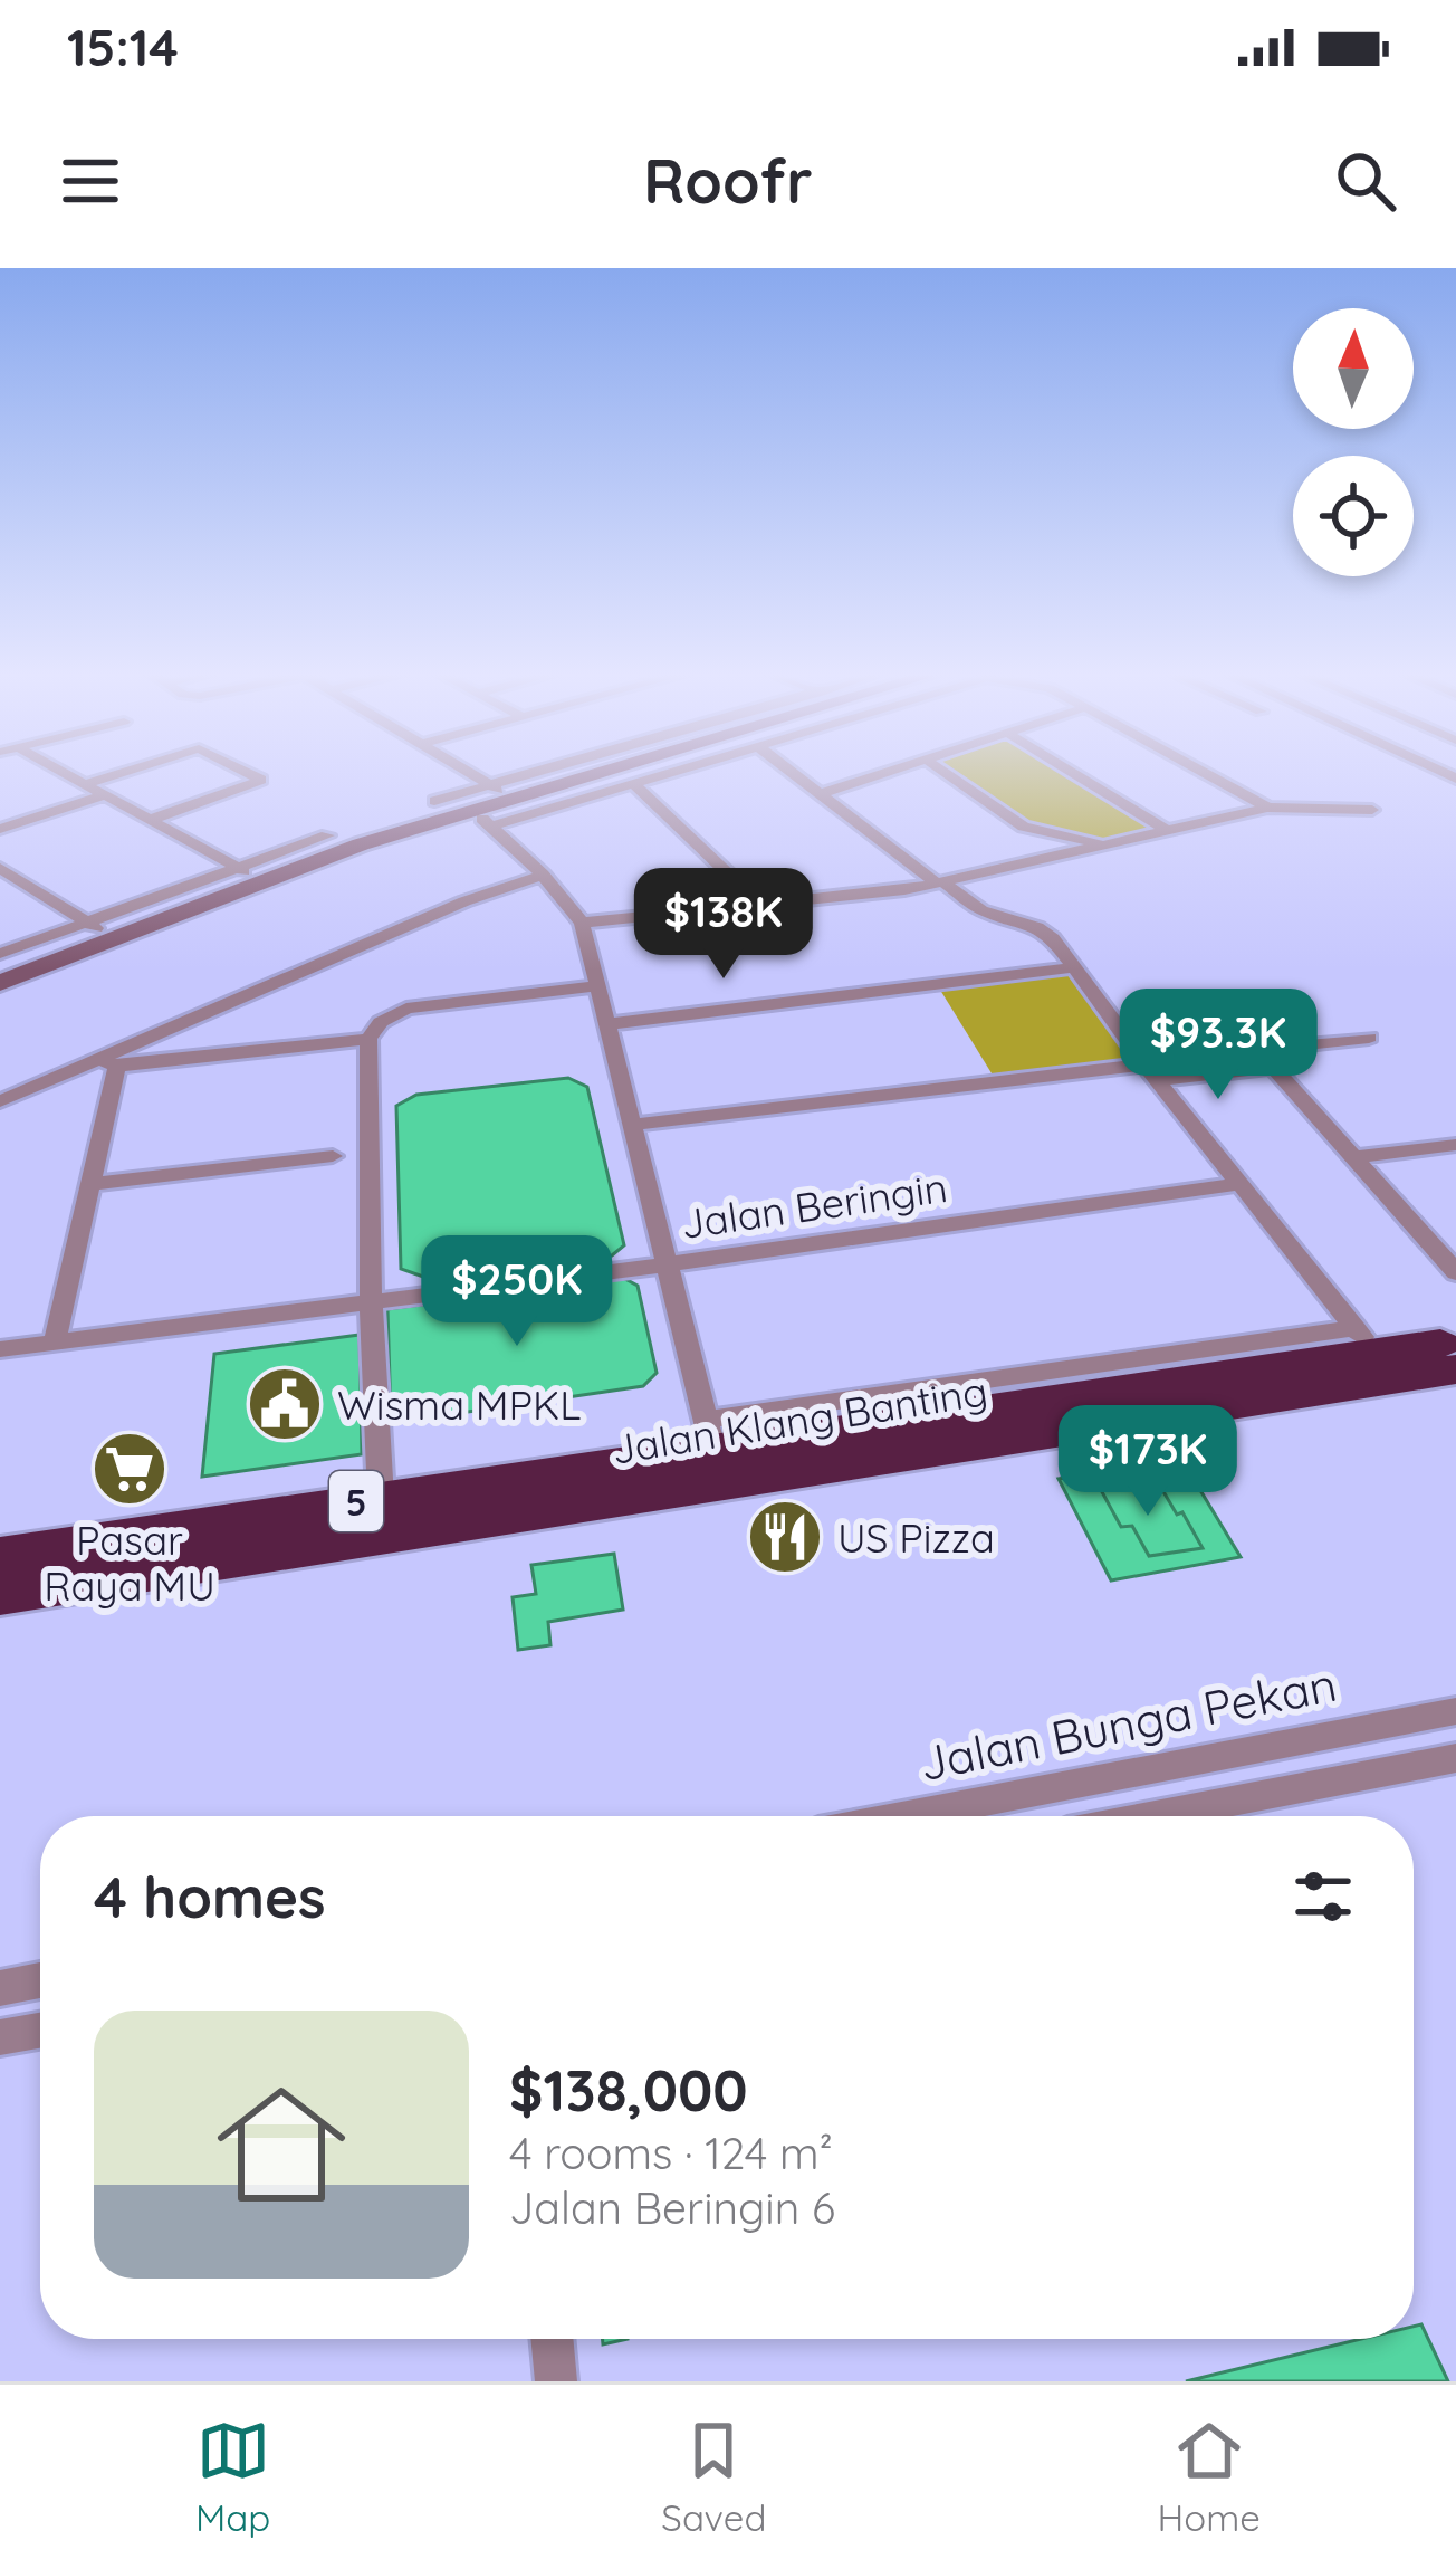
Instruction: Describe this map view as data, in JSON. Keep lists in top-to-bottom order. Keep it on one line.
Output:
{"streets":{"highway":["Jalan Klang Banting","5"],"street":["Jalan Beringin","Jalan Bunga Pekan"]},"places":{"public building":["Wisma MPKL"],"supermarket":["Pasar Raya MU"],"restaurant":["US Pizza"]},"north":"top","page":{"status":"15:14","header":"Roofr","price":["$138K","$93.3K","$250K","$173K"],"heading":"4 homes","list":[{"name":"$138,000","note":"4 rooms · 124 m² · Jalan Beringin 6"}],"tabs":["Map","Saved","Home"]}}
